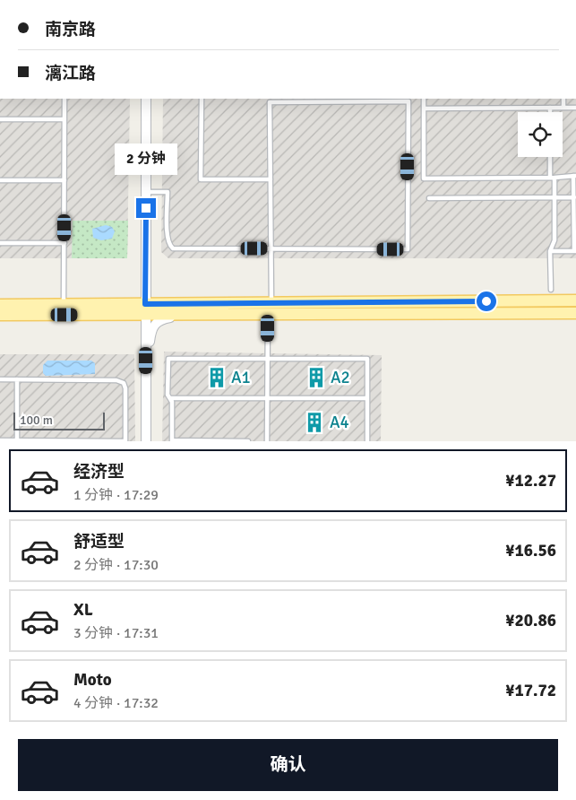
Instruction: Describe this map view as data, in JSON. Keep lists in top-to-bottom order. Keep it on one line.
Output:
{"places":{"building":["A1","A2","A4"]},"scale_bar":"100 m","page":{"banner":["南京路","漓江路"],"bubble":"2 分钟","scale":"100 m","list":[{"name":"经济型","note":"1 分钟 · 17:29","value":"¥12.27"},{"name":"舒适型","note":"2 分钟 · 17:30","value":"¥16.56"},{"name":"XL","note":"3 分钟 · 17:31","value":"¥20.86"},{"name":"Moto","note":"4 分钟 · 17:32","value":"¥17.72"}],"buttons":"确认"}}
